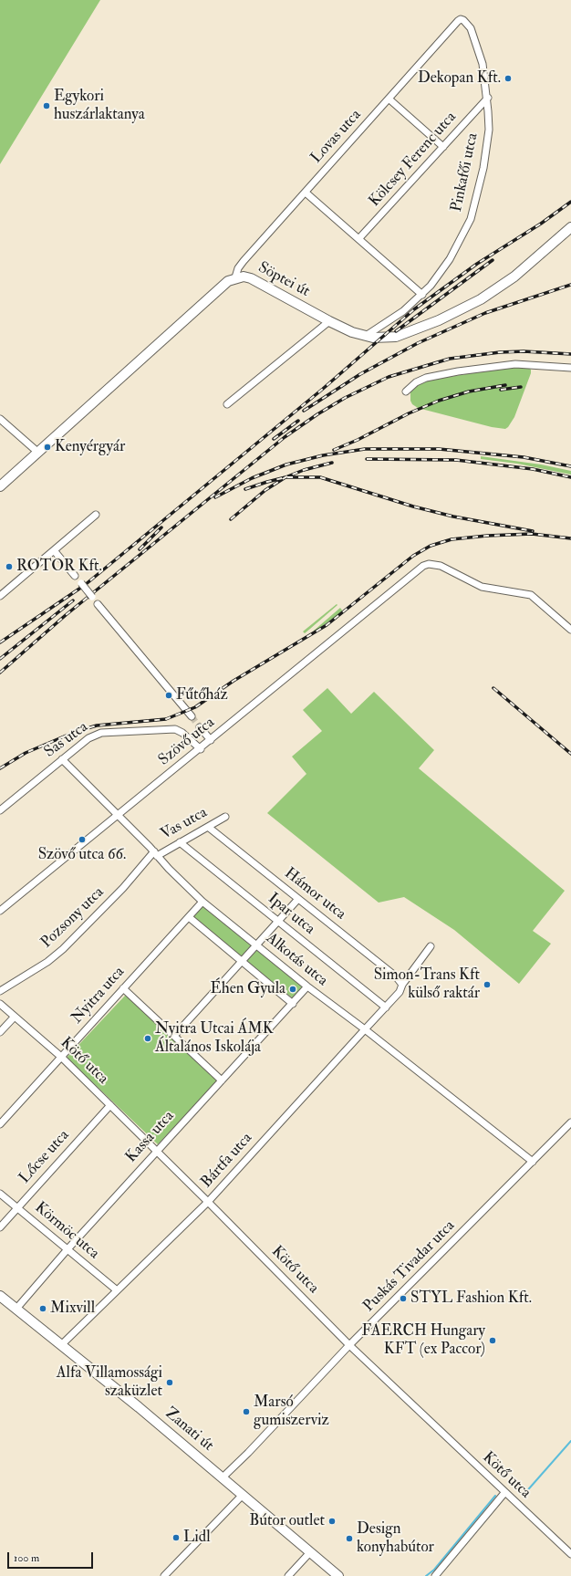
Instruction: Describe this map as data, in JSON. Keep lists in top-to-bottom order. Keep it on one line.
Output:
{"streets":{"street":["Lovas utca","Kölcsey Ferenc utca","Pinkafői utca","Söptei út","Sas utca","Szövő utca","Vas utca","Hámor utca","Ipar utca","Pozsony utca","Alkotás utca","Nyitra utca","Kötő utca","Kassa utca","Lőcse utca","Bártfa utca","Körmöc utca","Puskás Tivadar utca","Zanati út"]},"crossings":[["Lovas utca","Pinkafői utca"],["Lovas utca","Söptei út"],["Kölcsey Ferenc utca","Pinkafői utca"],["Pinkafői utca","Söptei út"],["Sas utca","Szövő utca"],["Sas utca","Alkotás utca"],["Szövő utca","Alkotás utca"],["Vas utca","Hámor utca"],["Vas utca","Ipar utca"],["Vas utca","Pozsony utca"],["Vas utca","Alkotás utca"],["Hámor utca","Bártfa utca"],["Ipar utca","Bártfa utca"],["Pozsony utca","Alkotás utca"],["Alkotás utca","Nyitra utca"],["Alkotás utca","Kassa utca"],["Alkotás utca","Bártfa utca"],["Alkotás utca","Puskás Tivadar utca"],["Nyitra utca","Kötő utca"],["Kötő utca","Kassa utca"],["Kötő utca","Lőcse utca"],["Kötő utca","Bártfa utca"],["Kötő utca","Puskás Tivadar utca"],["Kassa utca","Körmöc utca"],["Kassa utca","Zanati út"],["Lőcse utca","Körmöc utca"],["Bártfa utca","Körmöc utca"],["Bártfa utca","Zanati út"],["Puskás Tivadar utca","Zanati út"]],"places":["Dekopan Kft.","Egykori huszárlaktanya","Kenyérgyár","ROTOR Kft.","Fűtőház","Szövő utca 66.","Simon-Trans Kft külső raktár","Éhen Gyula","Nyitra Utcai ÁMK Általános Iskolája","STYL Fashion Kft.","Mixvill","FAERCH Hungary KFT (ex Paccor)","Alfa Villamossági szaküzlet","Marsó gumiszerviz","Bútor outlet","Lidl","Design konyhabútor"],"scale_bar":"100 m"}
